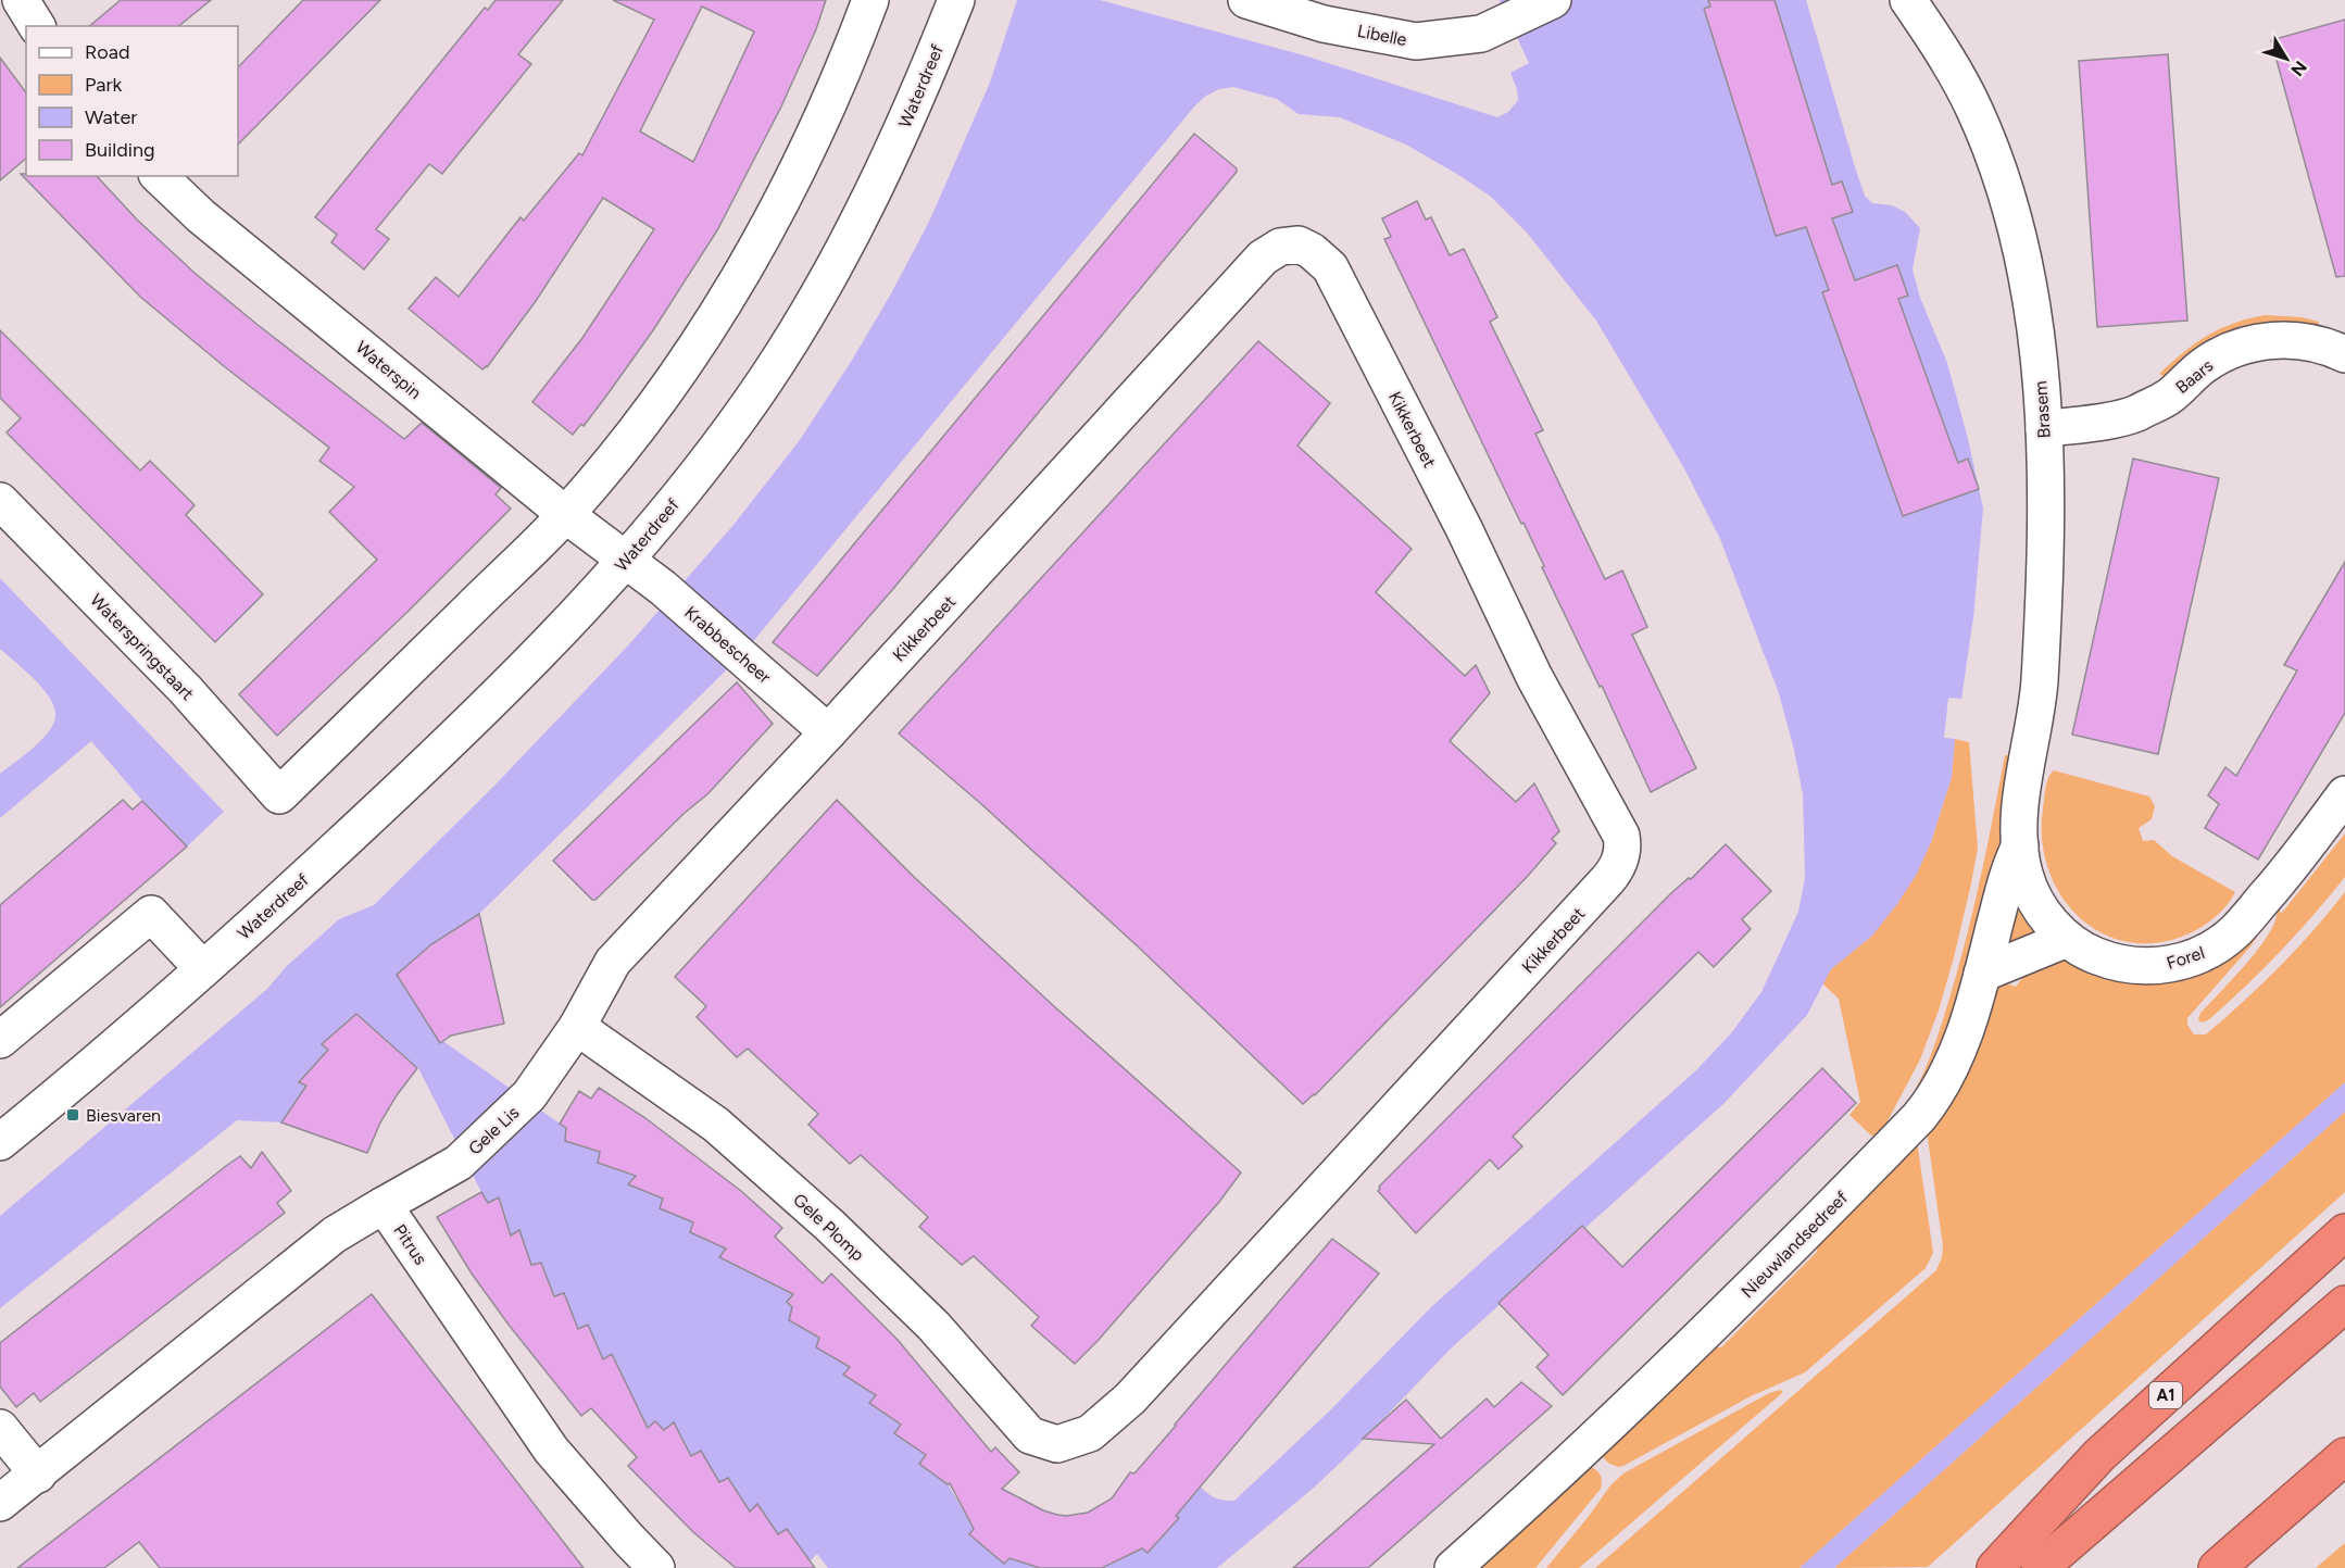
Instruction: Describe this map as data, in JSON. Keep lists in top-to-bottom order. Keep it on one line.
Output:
{"streets":{"highway":["A1"],"street":["Libelle","Waterdreef","Waterspin","Baars","Brasem","Kikkerbeet","Krabbescheer","Waterspringstaart","Forel","Gele Lis","Gele Plomp","Pitrus","Nieuwlandsedreef"]},"crossings":[["Waterdreef","Waterspin"],["Waterdreef","Krabbescheer"],["Waterspin","Krabbescheer"],["Waterspin","Waterspringstaart"],["Baars","Brasem"],["Brasem","Forel"],["Brasem","Nieuwlandsedreef"],["Kikkerbeet","Krabbescheer"],["Kikkerbeet","Gele Plomp"],["Forel","Nieuwlandsedreef"],["Gele Lis","Gele Plomp"],["Gele Lis","Pitrus"]],"places":{"transit":["Biesvaren"]},"legend":["Road","Park","Water","Building"],"north":"bottom right"}
